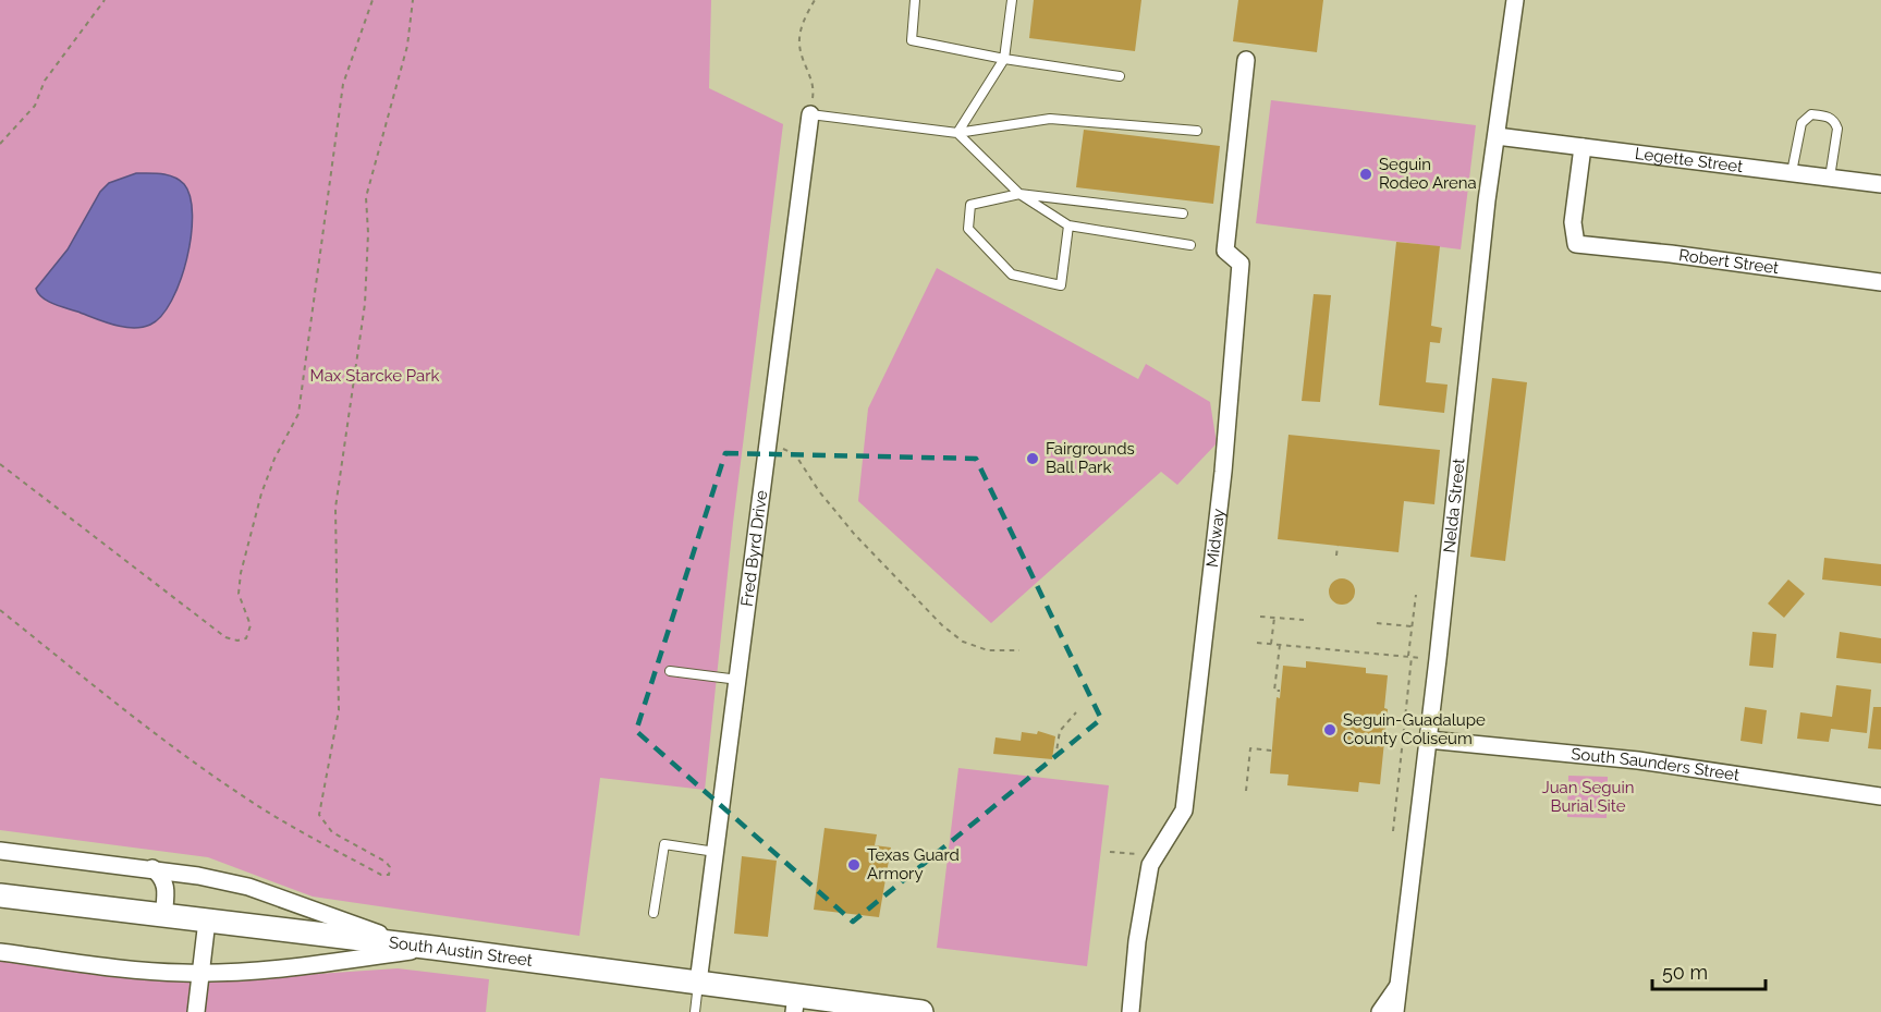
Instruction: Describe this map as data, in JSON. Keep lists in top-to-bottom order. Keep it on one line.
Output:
{"streets":{"main road":["South Austin Street"],"street":["Legette Street","Robert Street","Nelda Street","Midway","Fred Byrd Drive","South Saunders Street"]},"crossings":[["Legette Street","Robert Street"],["Legette Street","Nelda Street"],["Nelda Street","South Saunders Street"],["Fred Byrd Drive","South Austin Street"]],"parks":["Max Starcke Park","Juan Seguin Burial Site"],"places":["Seguin Rodeo Arena","Fairgrounds Ball Park","Seguin-Guadalupe County Coliseum","Texas Guard Armory"],"scale_bar":"50 m"}
